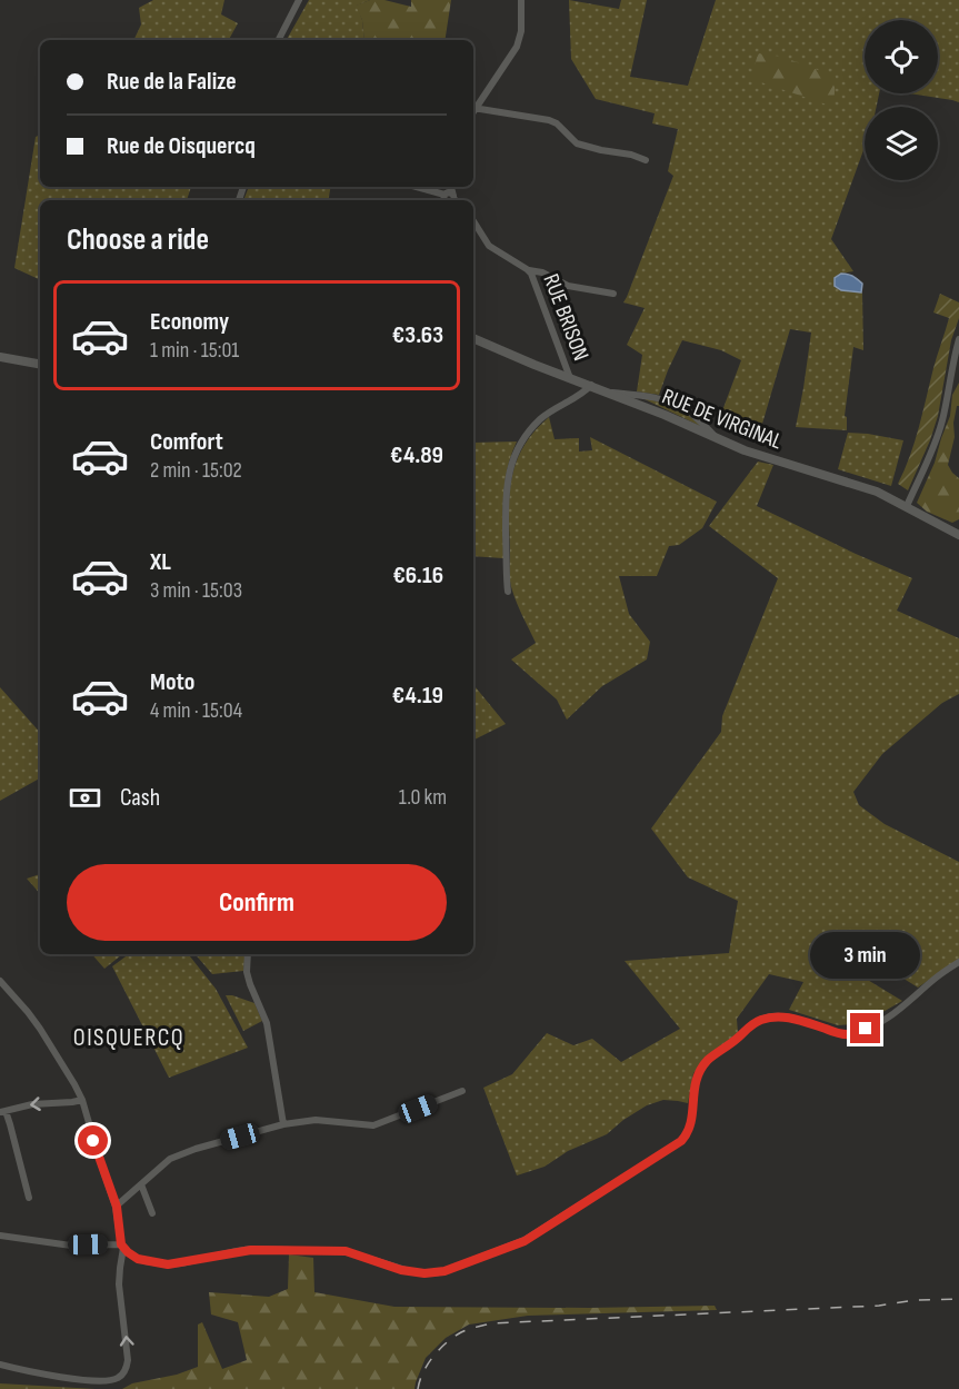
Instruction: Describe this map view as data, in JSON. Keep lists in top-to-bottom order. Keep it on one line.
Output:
{"streets":{"street":["RUE BRISON","RUE DE VIRGINAL"]},"crossings":[["RUE BRISON","RUE DE VIRGINAL"]],"districts":["OISQUERCQ"],"page":{"banner":["Rue de la Falize","Rue de Oisquercq"],"heading":"Choose a ride","list":[{"name":"Economy","note":"1 min · 15:01","value":"€3.63"},{"name":"Comfort","note":"2 min · 15:02","value":"€4.89"},{"name":"XL","note":"3 min · 15:03","value":"€6.16"},{"name":"Moto","note":"4 min · 15:04","value":"€4.19"}],"pay":["Cash","1.0 km"],"buttons":"Confirm","bubble":"3 min"}}
